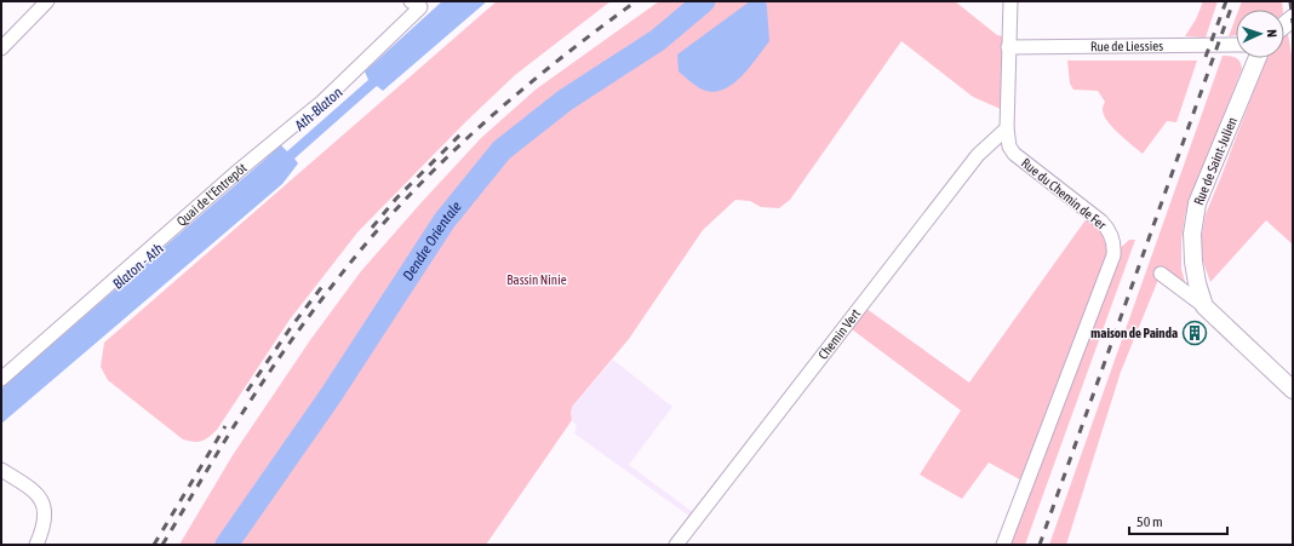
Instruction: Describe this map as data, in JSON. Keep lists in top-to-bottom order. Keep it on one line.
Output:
{"streets":{"street":["Rue de Liessies","Rue de Saint-Julien","Rue du Chemin de Fer","Quai de l'Entrepôt","Chemin Vert"]},"crossings":[["Rue de Liessies","Rue du Chemin de Fer"],["Rue du Chemin de Fer","Chemin Vert"]],"water":["Ath-Blaton","Dendre Orientale","Blaton - Ath"],"parks":["Bassin Ninie"],"places":{"building":["maison de Painda"]},"scale_bar":"50 m","north":"right"}
